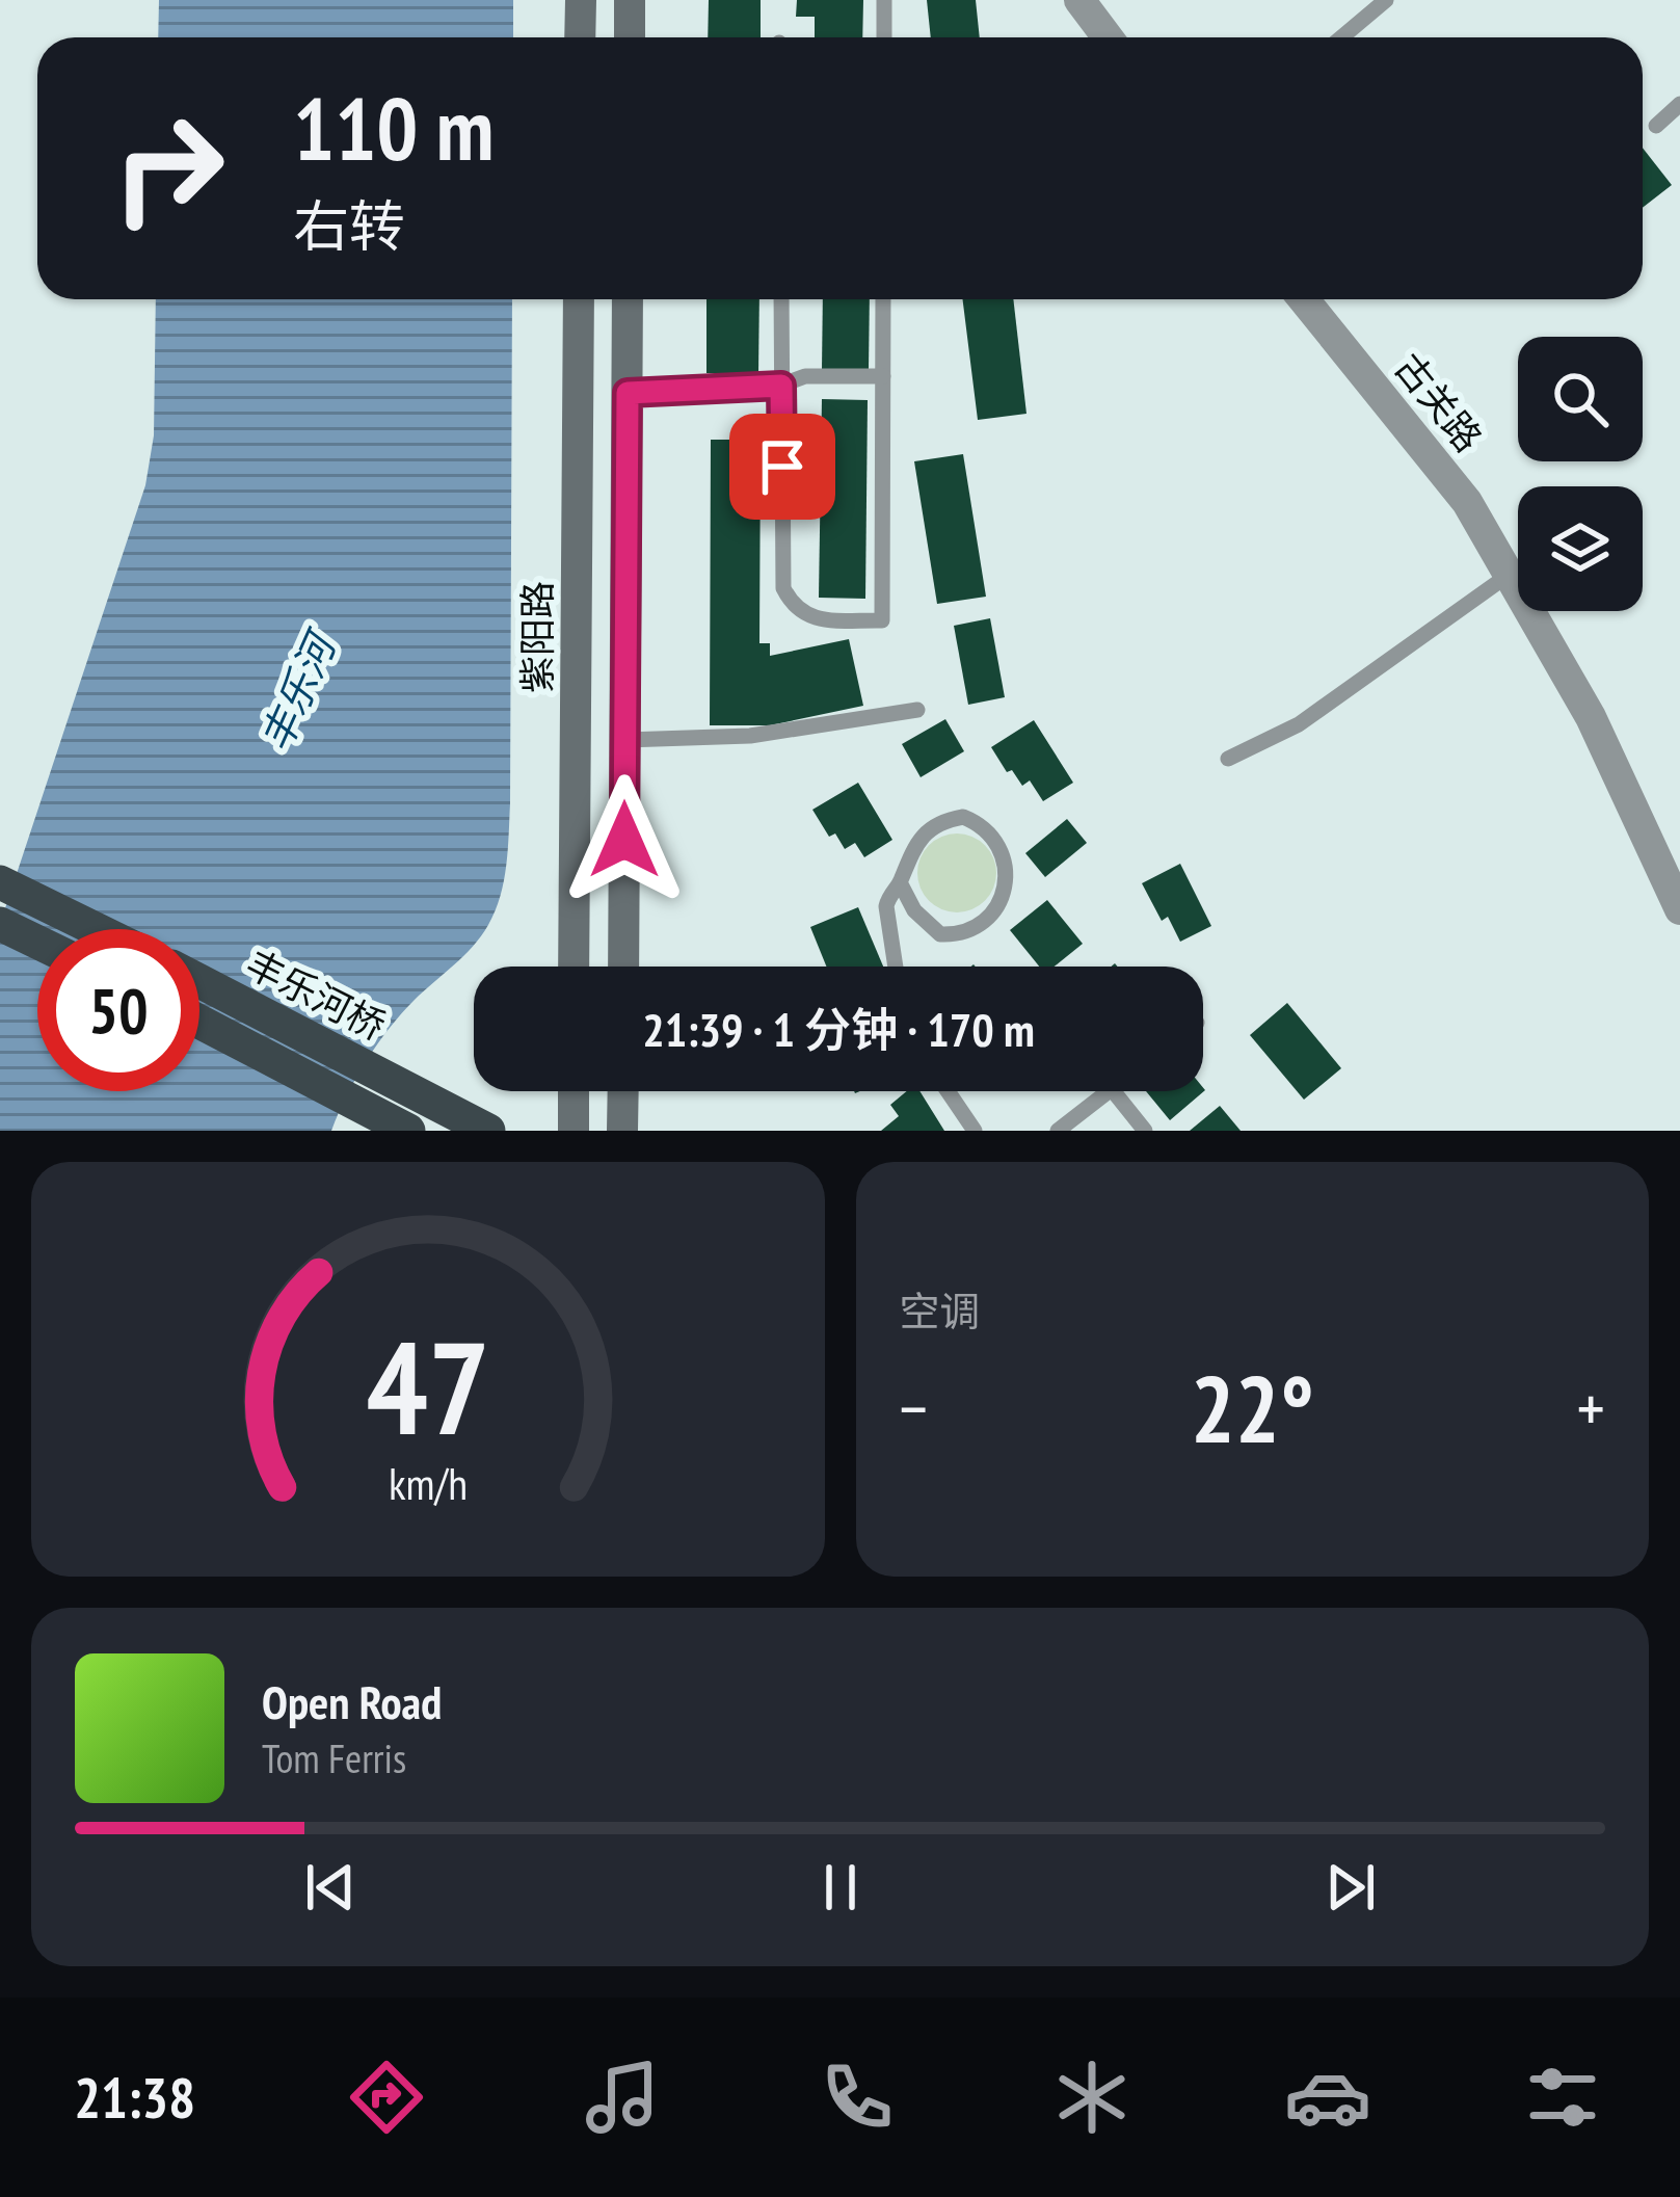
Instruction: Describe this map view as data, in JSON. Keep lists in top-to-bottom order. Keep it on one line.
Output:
{"streets":{"highway":["丰乐河桥"],"main road":["紫阳路"],"street":["古关路"]},"water":["丰乐河"],"page":{"turn":["110 m","右转"],"limit":"50","trip":"21:39 · 1 分钟 · 170 m","tile":"空调","heat":["−","22°","+"],"song":["Open Road","Tom Ferris"],"tabs":"21:38","gauge":["47","km/h"]}}
